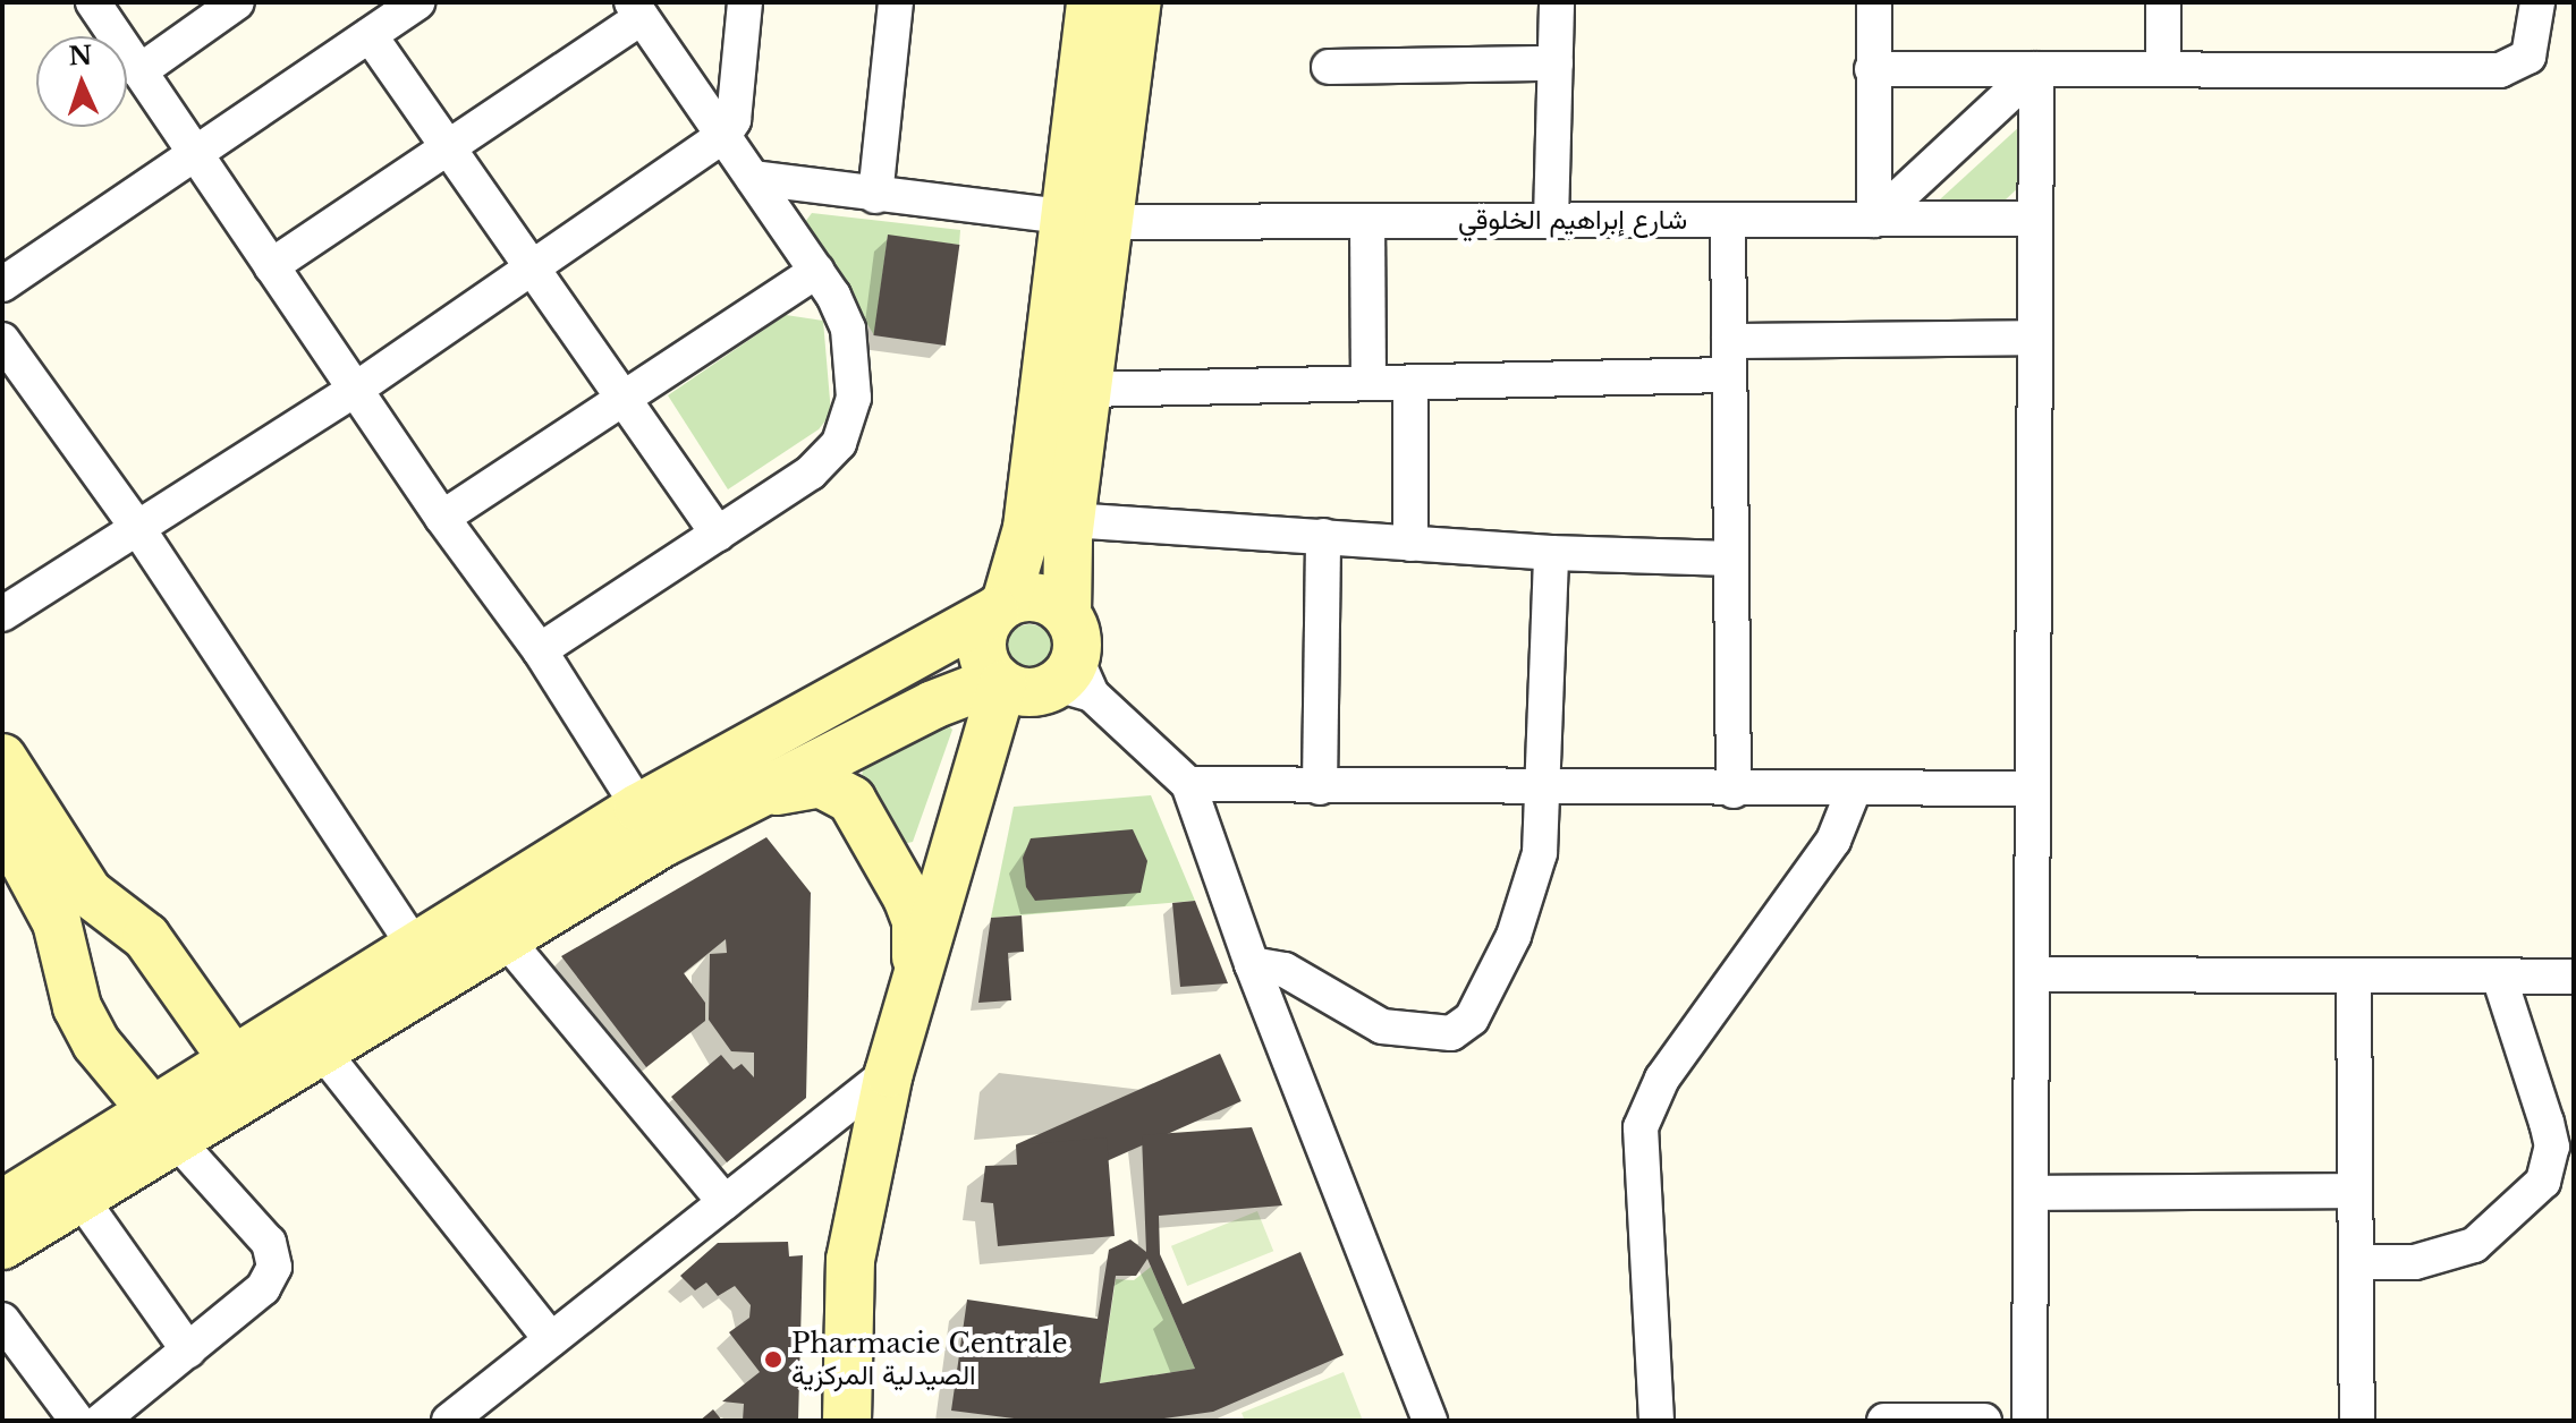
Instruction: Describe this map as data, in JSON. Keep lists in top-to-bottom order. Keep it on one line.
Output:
{"streets":{"street":["شارع إبراهيم الخلوقي"]},"places":["Pharmacie Centrale الصيدلية المركزية"],"north":"top"}
